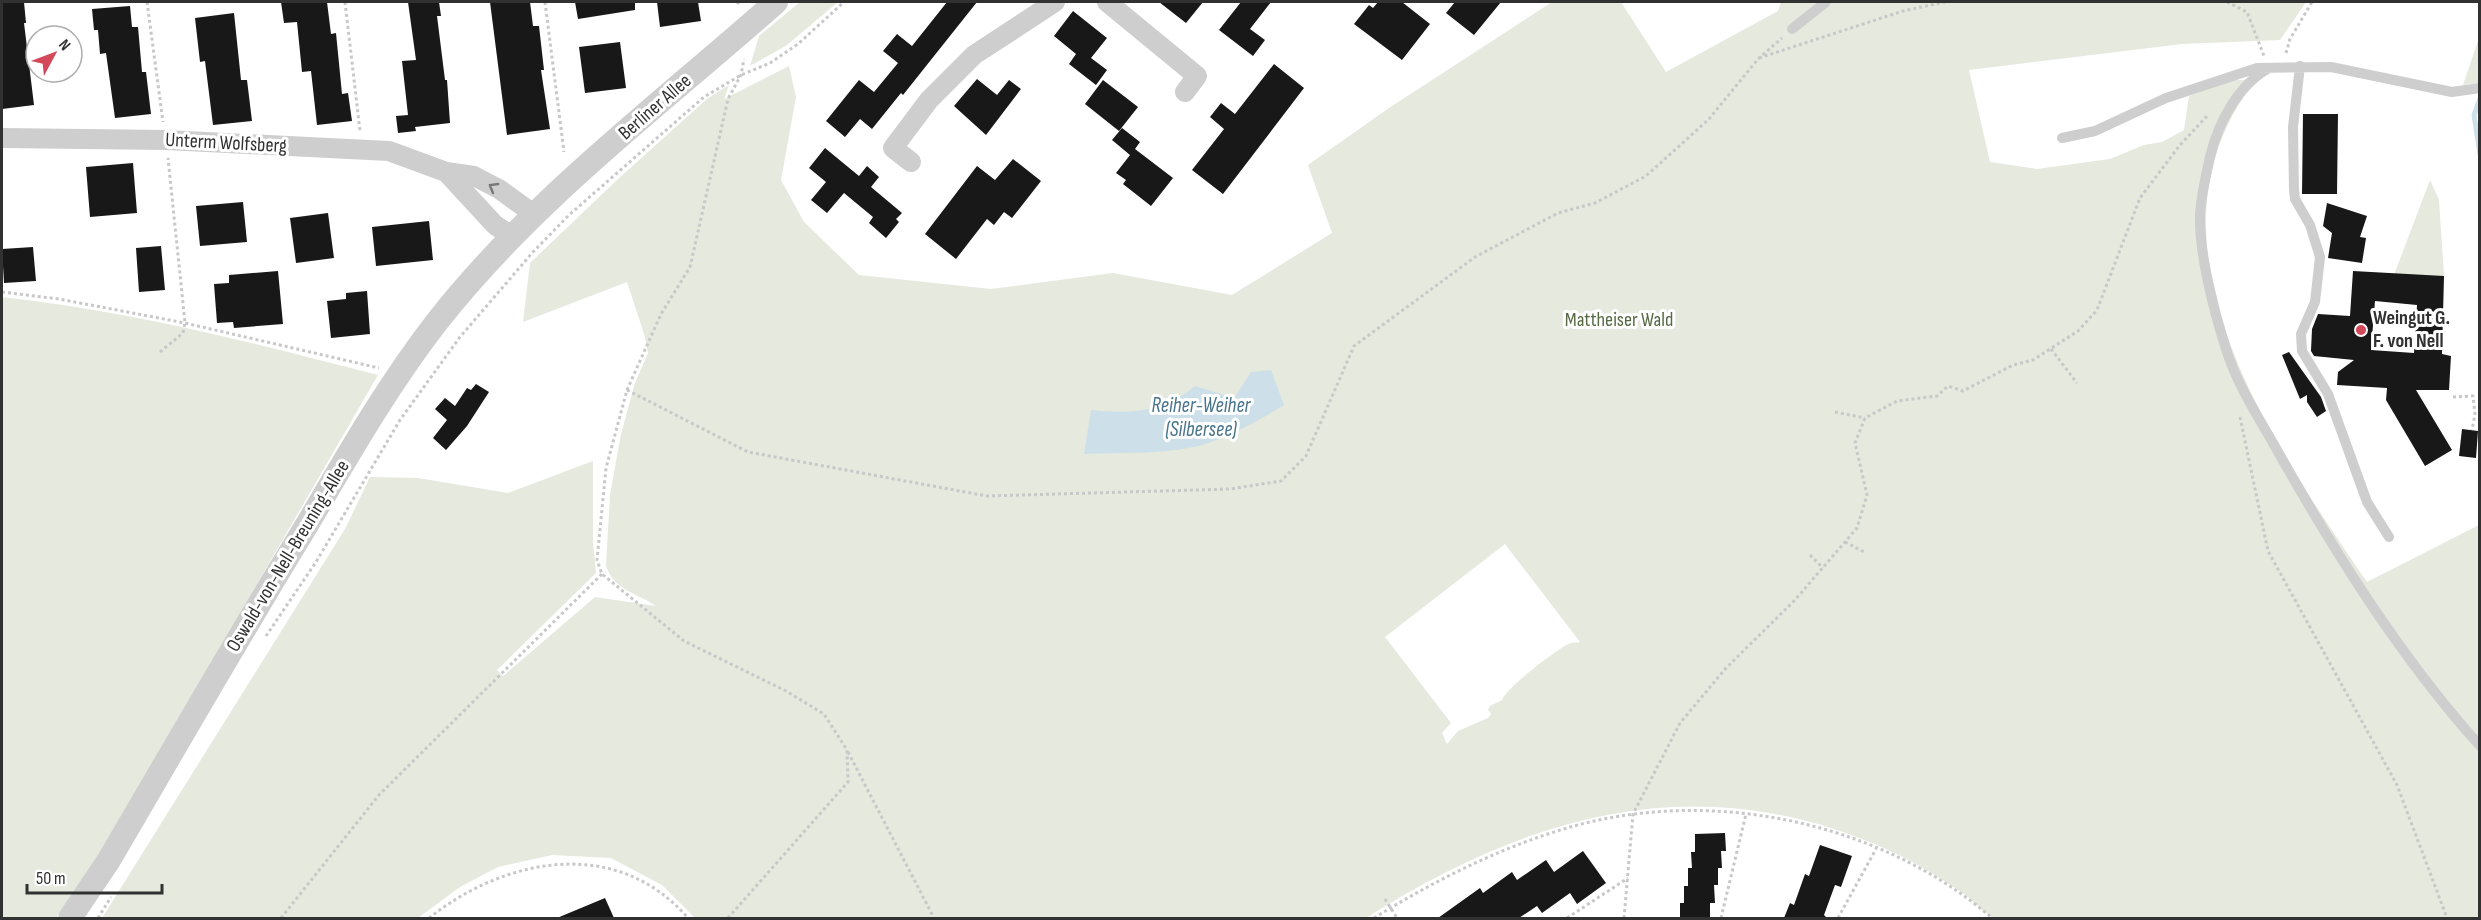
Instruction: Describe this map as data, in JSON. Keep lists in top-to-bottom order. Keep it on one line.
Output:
{"streets":{"street":["Berliner Allee","Unterm Wolfsberg","Oswald-von-Nell-Breuning-Allee"]},"crossings":[["Berliner Allee","Unterm Wolfsberg"],["Berliner Allee","Oswald-von-Nell-Breuning-Allee"],["Unterm Wolfsberg","Oswald-von-Nell-Breuning-Allee"]],"water":["Reiher-Weiher (Silbersee)"],"parks":["Mattheiser Wald"],"places":["Weingut G. F. von Nell"],"scale_bar":"50 m","north":"top right"}
